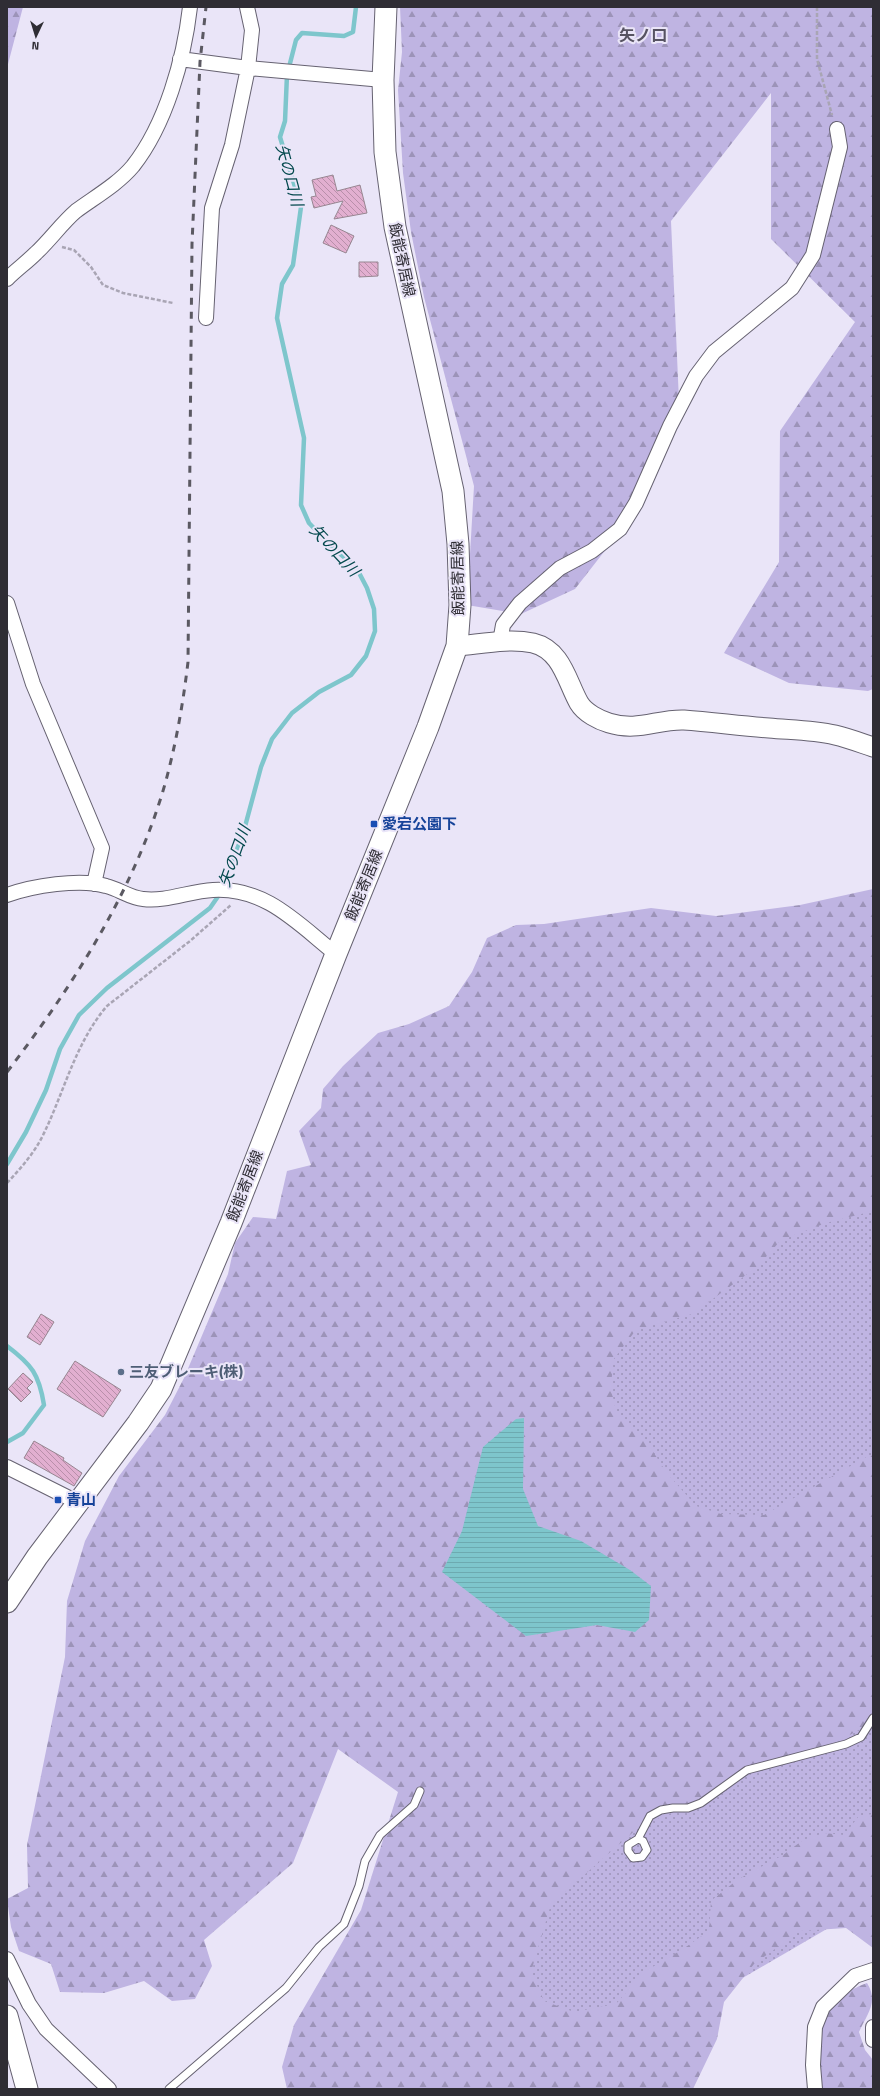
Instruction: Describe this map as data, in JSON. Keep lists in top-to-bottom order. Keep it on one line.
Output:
{"streets":{"main road":["飯能寄居線"]},"districts":["矢ノ口"],"water":["矢の口川"],"places":{"transit":["愛宕公園下","青山"],"other":["三友ブレーキ(株)"]},"north":"bottom"}
